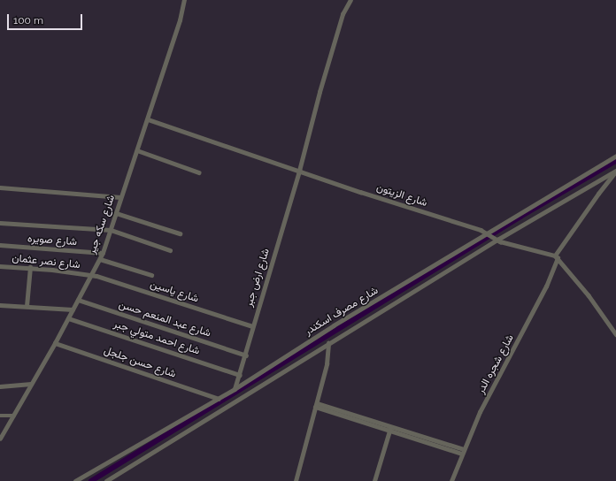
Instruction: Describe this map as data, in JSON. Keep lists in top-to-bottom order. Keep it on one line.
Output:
{"streets":{"street":["شارع الزيتون","شارع سكه جير","شارع صويره","شارع نصر عثمان","شارع ارض جبر","شارع ياسين","شارع مصرف اسكندر","شارع عبد المنعم حسن","شارع احمد متولي جبر","شارع حسن جلجل","شارع شجره الدر"]},"crossings":[["شارع الزيتون","شارع سكه جير"],["شارع الزيتون","شارع ارض جبر"],["شارع الزيتون","شارع مصرف اسكندر"],["شارع الزيتون","شارع شجره الدر"],["شارع سكه جير","شارع صويره"],["شارع سكه جير","شارع نصر عثمان"],["شارع سكه جير","شارع ياسين"],["شارع سكه جير","شارع عبد المنعم حسن"],["شارع سكه جير","شارع احمد متولي جبر"],["شارع سكه جير","شارع حسن جلجل"],["شارع نصر عثمان","شارع ياسين"],["شارع ارض جبر","شارع ياسين"],["شارع ارض جبر","شارع مصرف اسكندر"],["شارع ارض جبر","شارع عبد المنعم حسن"],["شارع ارض جبر","شارع احمد متولي جبر"],["شارع مصرف اسكندر","شارع حسن جلجل"],["شارع مصرف اسكندر","شارع شجره الدر"]],"scale_bar":"100 m"}
